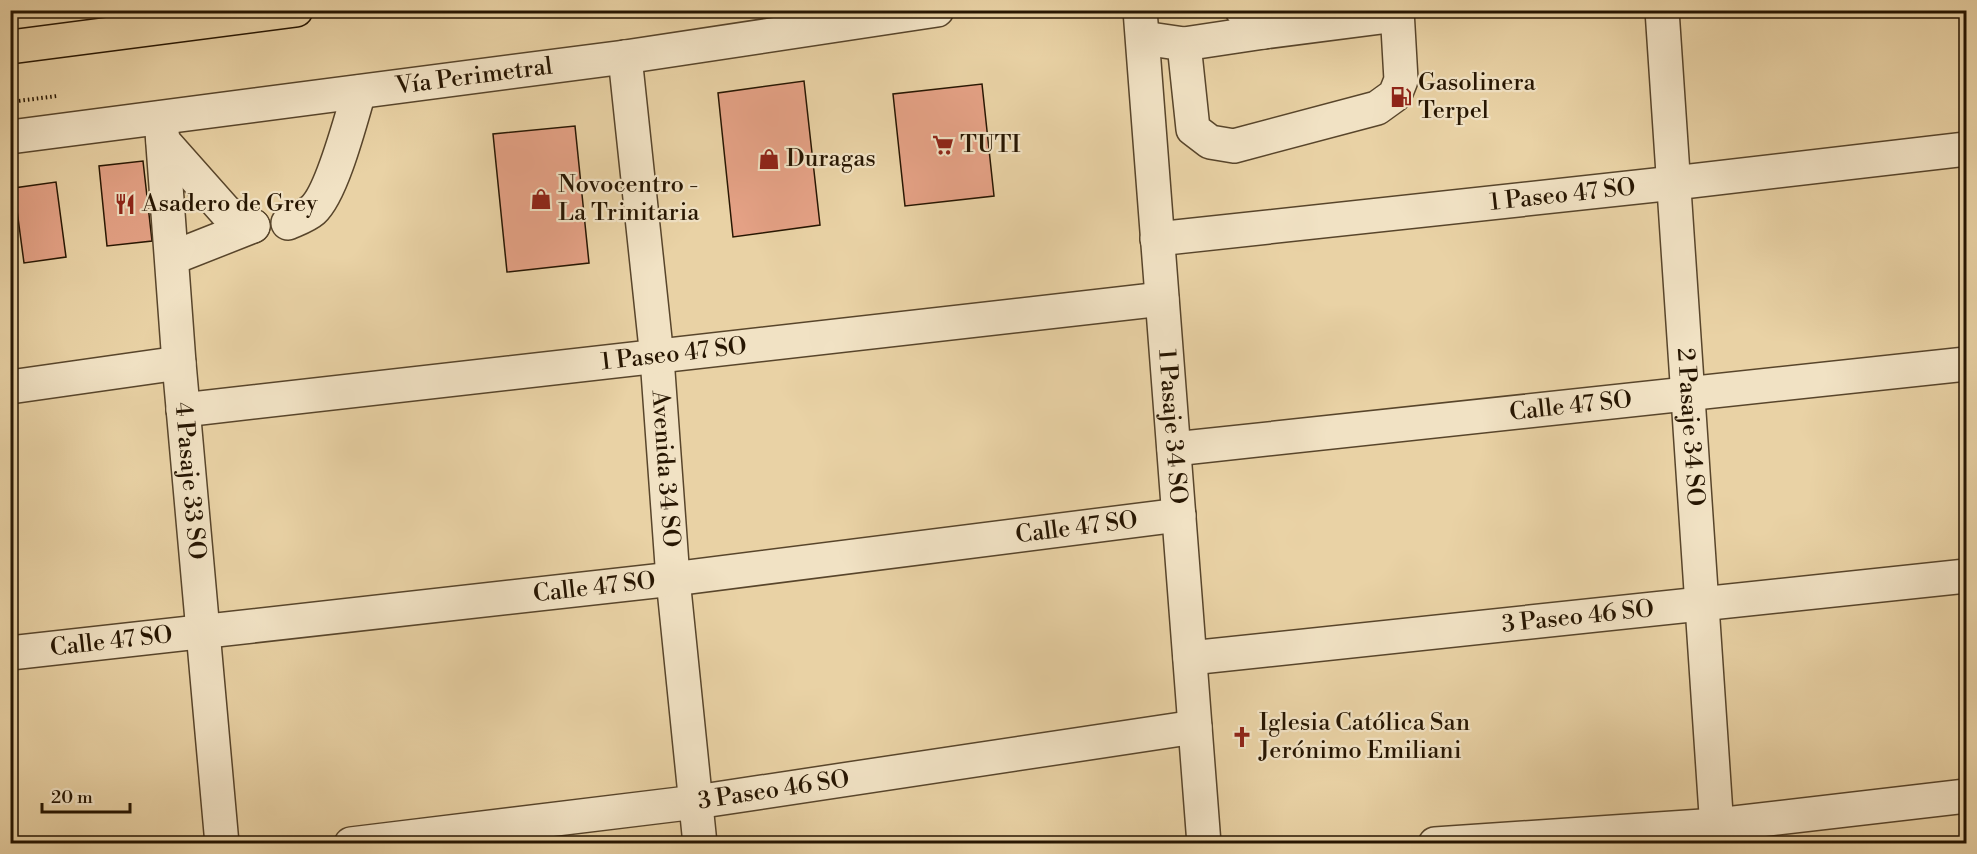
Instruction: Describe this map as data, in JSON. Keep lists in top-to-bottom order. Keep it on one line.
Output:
{"streets":{"street":["Vía Perimetral","1 Paseo 47 SO","Calle 47 SO","1 Pasaje 34 SO","2 Pasaje 34 SO","Avenida 34 SO","4 Pasaje 33 SO","3 Paseo 46 SO"]},"crossings":[["Vía Perimetral","Avenida 34 SO"],["Vía Perimetral","4 Pasaje 33 SO"],["1 Paseo 47 SO","1 Pasaje 34 SO"],["1 Paseo 47 SO","2 Pasaje 34 SO"],["1 Paseo 47 SO","Avenida 34 SO"],["1 Paseo 47 SO","4 Pasaje 33 SO"],["Calle 47 SO","1 Pasaje 34 SO"],["Calle 47 SO","2 Pasaje 34 SO"],["Calle 47 SO","Avenida 34 SO"],["Calle 47 SO","4 Pasaje 33 SO"],["1 Pasaje 34 SO","3 Paseo 46 SO"],["2 Pasaje 34 SO","3 Paseo 46 SO"],["Avenida 34 SO","3 Paseo 46 SO"]],"places":{"fuel station":["Gasolinera Terpel"],"supermarket":["TUTI"],"shop":["Duragas","Novocentro - La Trinitaria"],"restaurant":["Asadero de Grey"],"church":["Iglesia Católica San Jerónimo Emiliani"]},"scale_bar":"20 m"}
